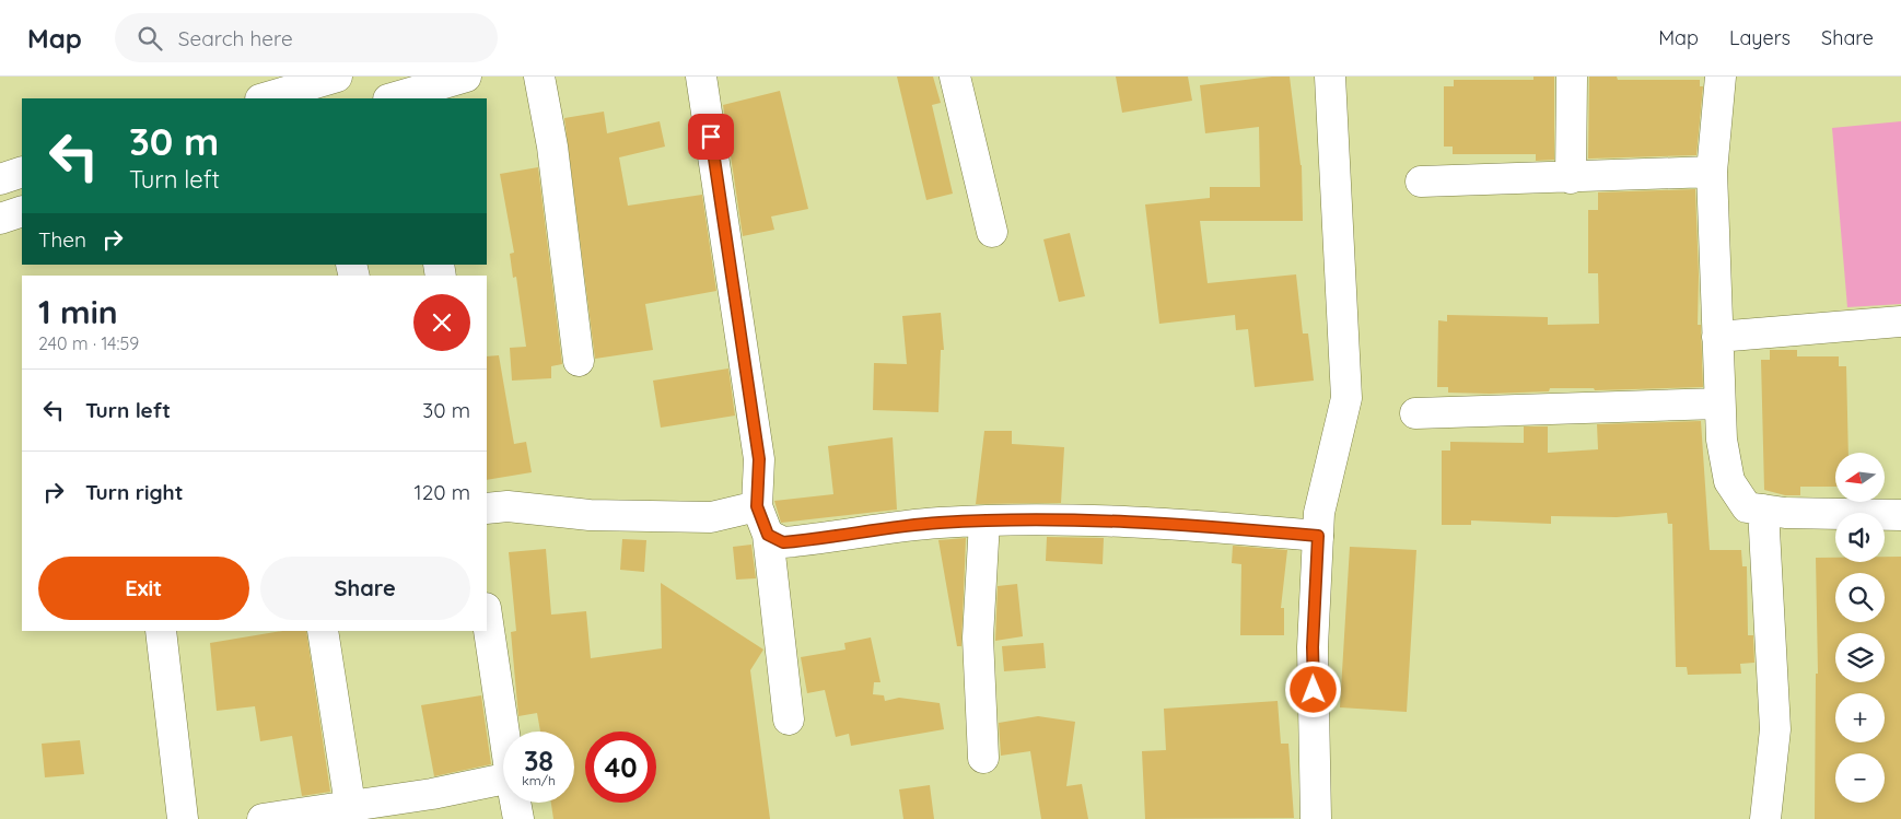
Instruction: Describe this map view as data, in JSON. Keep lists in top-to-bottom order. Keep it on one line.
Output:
{"north":"left","page":{"header":"Map","search":"Search here","nav":["Map","Layers","Share"],"turn":["30 m","Turn left"],"then":"Then","heading":["1 min","240 m · 14:59"],"list":[{"name":"Turn left","value":"30 m"},{"name":"Turn right","value":"120 m"}],"map_buttons":["+","−"],"buttons":["Exit","Share"],"speed":"38 km/h","limit":"40"}}
